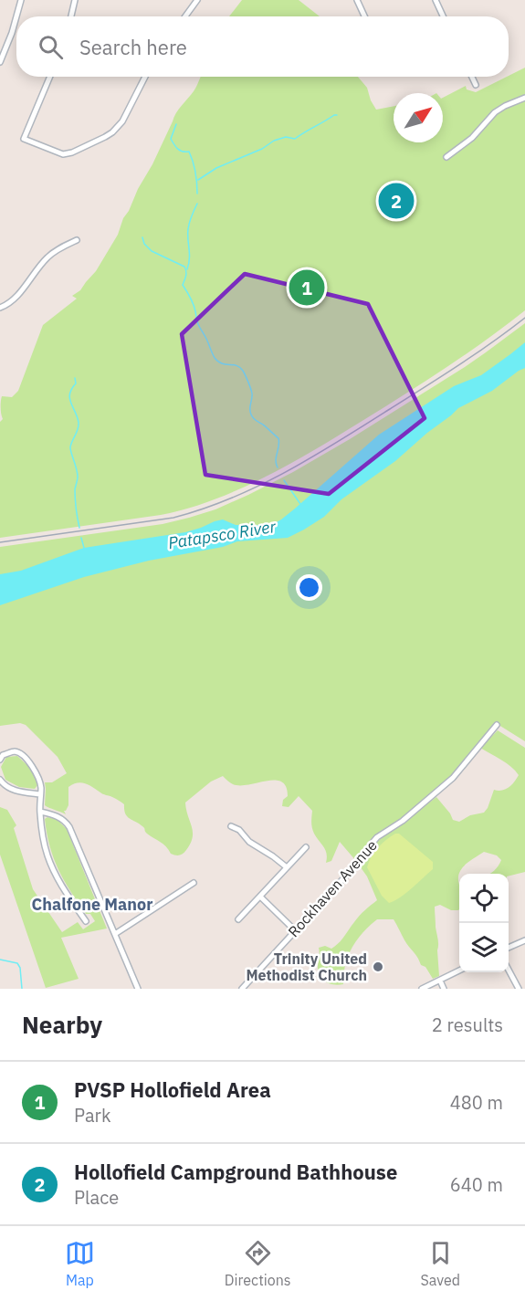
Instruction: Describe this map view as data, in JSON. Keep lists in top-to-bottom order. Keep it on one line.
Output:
{"streets":{"street":["Rockhaven Avenue"]},"districts":["Chalfone Manor"],"water":["Patapsco River"],"places":["Trinity United Methodist Church"],"north":"top right","page":{"search":"Search here","pins":["2","1"],"heading":["Nearby","2 results"],"list":[{"mark":"1","name":"PVSP Hollofield Area","note":"Park","value":"480 m"},{"mark":"2","name":"Hollofield Campground Bathhouse","note":"Place","value":"640 m"}],"nav":["Map","Directions","Saved"]}}
